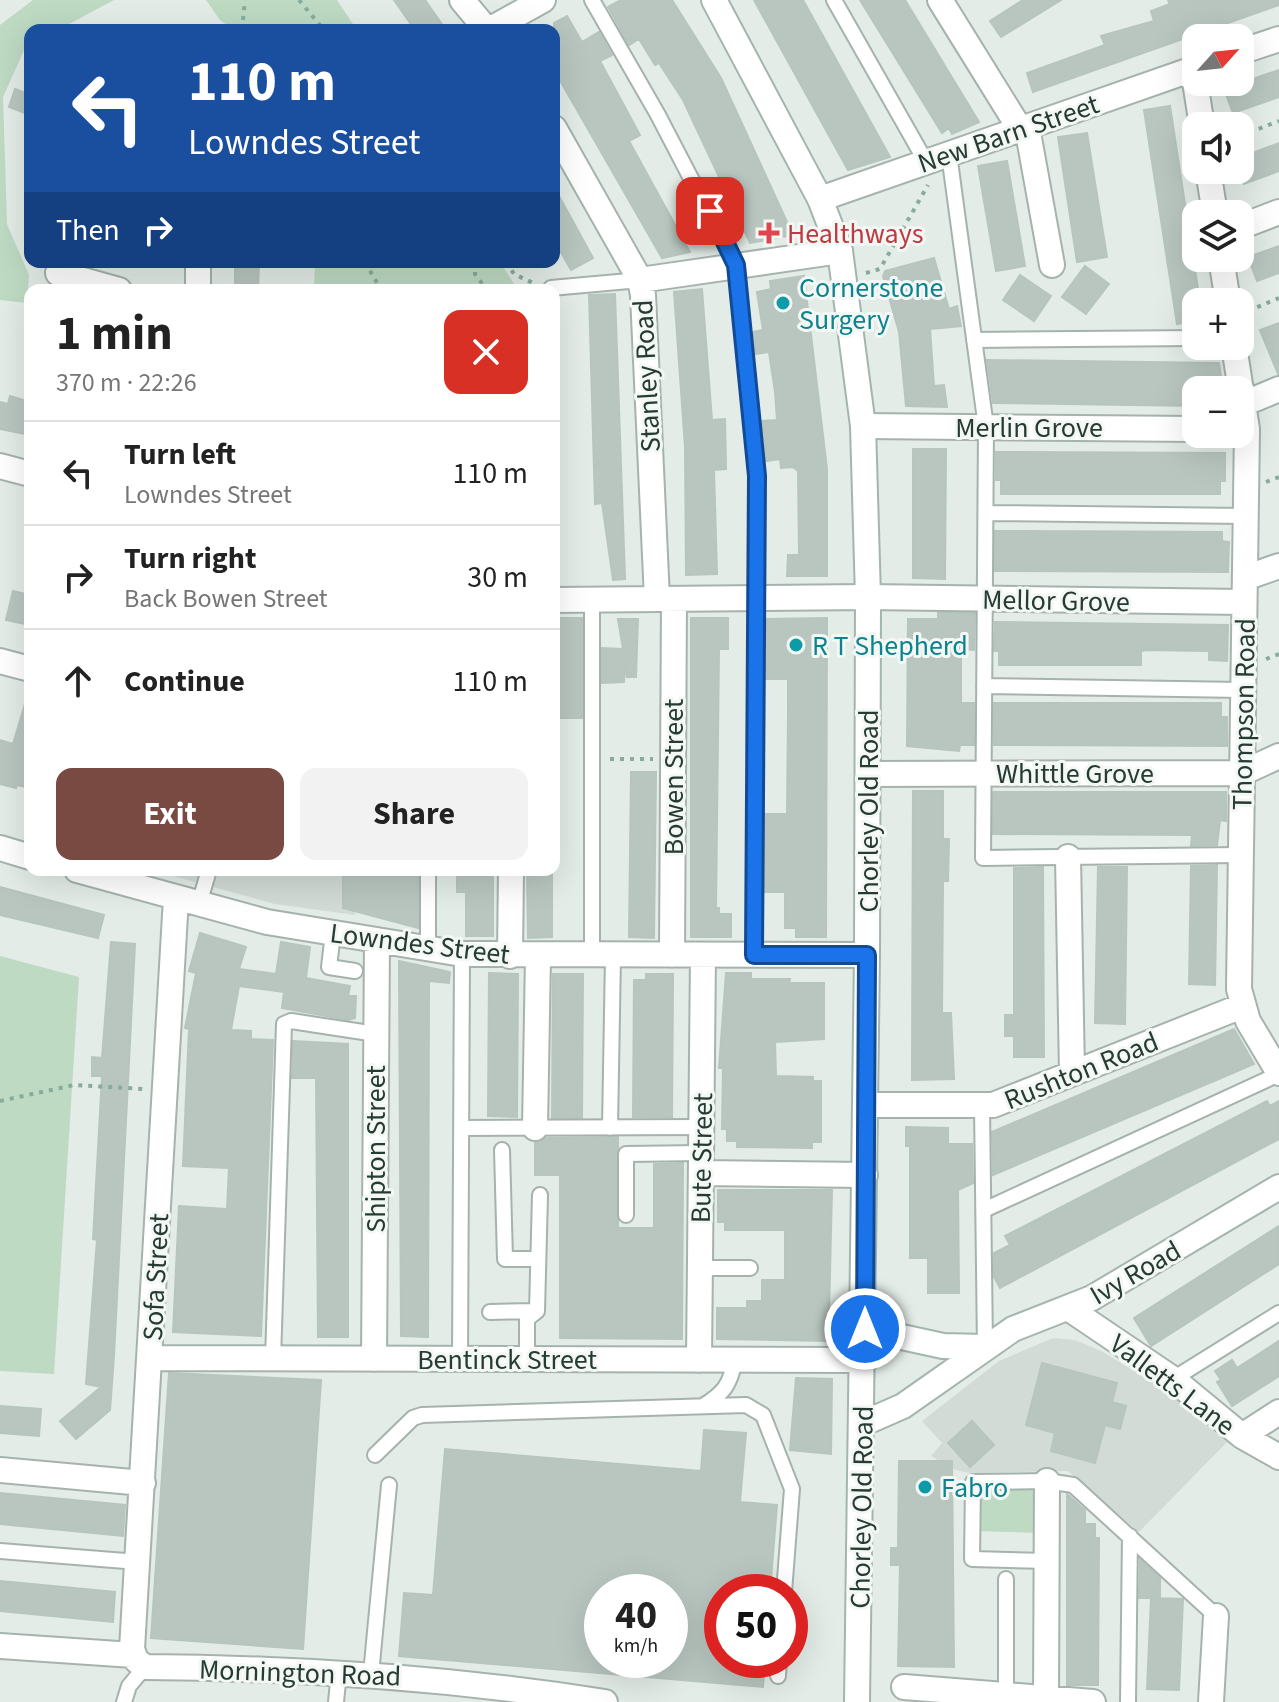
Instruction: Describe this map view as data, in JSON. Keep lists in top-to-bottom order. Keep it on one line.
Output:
{"streets":{"street":["New Barn Street","Stanley Road","Merlin Grove","Mellor Grove","Thompson Road","Whittle Grove","Bowen Street","Chorley Old Road","Lowndes Street","Rushton Road","Shipton Street","Bute Street","Ivy Road","Sofa Street","Bentinck Street","Valletts Lane","Mornington Road"]},"crossings":[["New Barn Street","Chorley Old Road"],["Stanley Road","Mellor Grove"],["Stanley Road","Bowen Street"],["Merlin Grove","Chorley Old Road"],["Mellor Grove","Thompson Road"],["Mellor Grove","Bowen Street"],["Mellor Grove","Chorley Old Road"],["Thompson Road","Whittle Grove"],["Thompson Road","Rushton Road"],["Whittle Grove","Chorley Old Road"],["Bowen Street","Lowndes Street"],["Chorley Old Road","Lowndes Street"],["Chorley Old Road","Rushton Road"],["Chorley Old Road","Ivy Road"],["Chorley Old Road","Bentinck Street"],["Lowndes Street","Shipton Street"],["Lowndes Street","Bute Street"],["Lowndes Street","Sofa Street"],["Shipton Street","Bentinck Street"],["Bute Street","Bentinck Street"],["Ivy Road","Valletts Lane"],["Sofa Street","Bentinck Street"],["Sofa Street","Mornington Road"]],"places":{"health":["Healthways"],"other":["Cornerstone Surgery","R T Shepherd","Fabro"]},"north":"top right","page":{"map_buttons":["+","−"],"turn":["110 m","Lowndes Street"],"then":"Then","heading":["1 min","370 m · 22:26"],"list":[{"name":"Turn left","note":"Lowndes Street","value":"110 m"},{"name":"Turn right","note":"Back Bowen Street","value":"30 m"},{"name":"Continue","value":"110 m"}],"buttons":["Exit","Share"],"speed":"40 km/h","limit":"50"}}
